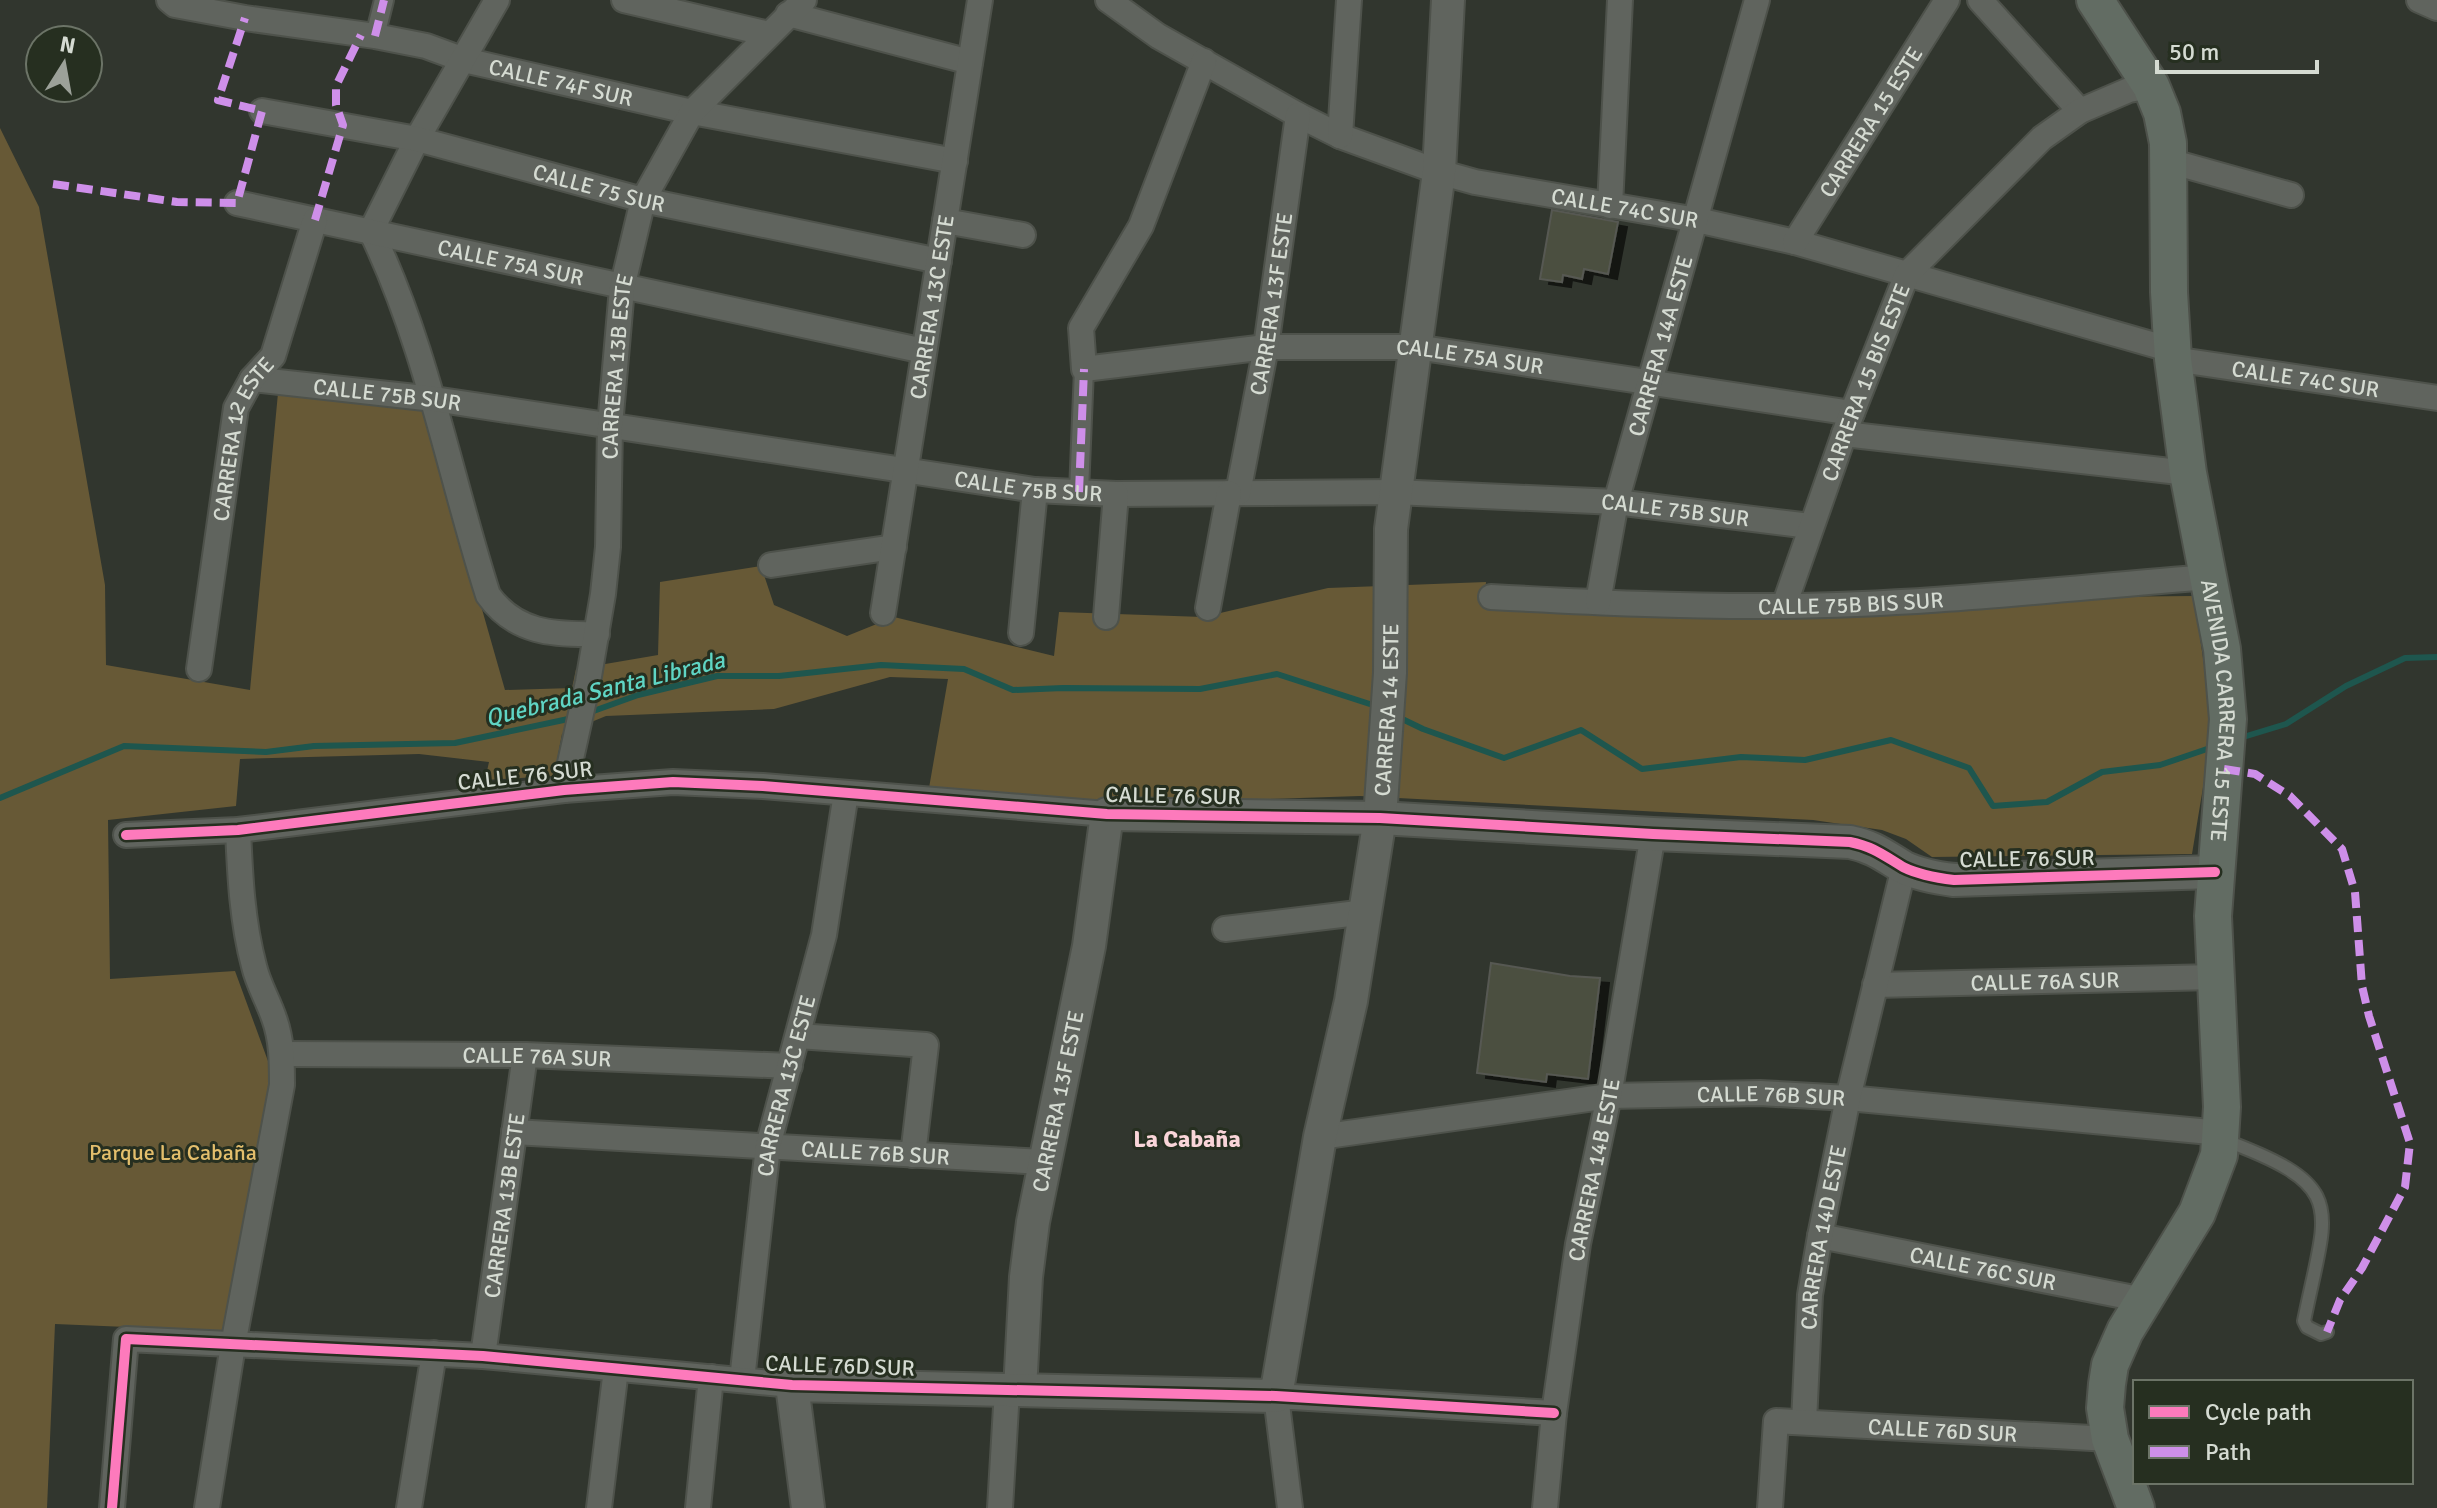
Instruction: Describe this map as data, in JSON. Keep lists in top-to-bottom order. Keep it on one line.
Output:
{"streets":{"main road":["AVENIDA CARRERA 15 ESTE"],"street":["CALLE 74F SUR","CARRERA 15 ESTE","CALLE 75 SUR","CALLE 74C SUR","CALLE 75A SUR","CARRERA 13F ESTE","CARRERA 13C ESTE","CARRERA 14A ESTE","CARRERA 13B ESTE","CARRERA 15 BIS ESTE","CALLE 75B SUR","CARRERA 12 ESTE","CALLE 75B BIS SUR","CARRERA 14 ESTE","CALLE 76 SUR","CALLE 76A SUR","CALLE 76B SUR","CARRERA 14B ESTE","CARRERA 14D ESTE","CALLE 76C SUR","CALLE 76D SUR"]},"crossings":[["CALLE 74F SUR","CARRERA 13C ESTE"],["CALLE 74F SUR","CARRERA 13B ESTE"],["CARRERA 15 ESTE","CALLE 74C SUR"],["CALLE 75 SUR","CARRERA 13C ESTE"],["CALLE 75 SUR","CARRERA 13B ESTE"],["CALLE 74C SUR","CARRERA 13F ESTE"],["CALLE 74C SUR","CARRERA 14A ESTE"],["CALLE 74C SUR","CARRERA 15 BIS ESTE"],["CALLE 74C SUR","CARRERA 14 ESTE"],["CALLE 74C SUR","AVENIDA CARRERA 15 ESTE"],["CALLE 75A SUR","CARRERA 13F ESTE"],["CALLE 75A SUR","CARRERA 13C ESTE"],["CALLE 75A SUR","CARRERA 14A ESTE"],["CALLE 75A SUR","CARRERA 13B ESTE"],["CALLE 75A SUR","CARRERA 15 BIS ESTE"],["CALLE 75A SUR","CARRERA 12 ESTE"],["CALLE 75A SUR","CARRERA 14 ESTE"],["CALLE 75A SUR","AVENIDA CARRERA 15 ESTE"],["CARRERA 13F ESTE","CALLE 75B SUR"],["CARRERA 13F ESTE","CALLE 76 SUR"],["CARRERA 13F ESTE","CALLE 76B SUR"],["CARRERA 13F ESTE","CALLE 76D SUR"],["CARRERA 13C ESTE","CALLE 75B SUR"],["CARRERA 13C ESTE","CALLE 76 SUR"],["CARRERA 13C ESTE","CALLE 76A SUR"],["CARRERA 13C ESTE","CALLE 76B SUR"],["CARRERA 13C ESTE","CALLE 76D SUR"],["CARRERA 14A ESTE","CALLE 75B SUR"],["CARRERA 14A ESTE","CALLE 75B BIS SUR"],["CARRERA 13B ESTE","CALLE 75B SUR"],["CARRERA 13B ESTE","CALLE 76 SUR"],["CARRERA 13B ESTE","CALLE 76A SUR"],["CARRERA 13B ESTE","CALLE 76B SUR"],["CARRERA 13B ESTE","CALLE 76D SUR"],["CARRERA 15 BIS ESTE","CALLE 75B SUR"],["CARRERA 15 BIS ESTE","CALLE 75B BIS SUR"],["CARRERA 15 BIS ESTE","AVENIDA CARRERA 15 ESTE"],["CALLE 75B SUR","CARRERA 12 ESTE"],["CALLE 75B SUR","CARRERA 14 ESTE"],["CALLE 75B BIS SUR","AVENIDA CARRERA 15 ESTE"],["CARRERA 14 ESTE","CALLE 76 SUR"],["CARRERA 14 ESTE","CALLE 76B SUR"],["CARRERA 14 ESTE","CALLE 76D SUR"],["AVENIDA CARRERA 15 ESTE","CALLE 76 SUR"],["AVENIDA CARRERA 15 ESTE","CALLE 76A SUR"],["AVENIDA CARRERA 15 ESTE","CALLE 76B SUR"],["AVENIDA CARRERA 15 ESTE","CALLE 76C SUR"],["AVENIDA CARRERA 15 ESTE","CALLE 76D SUR"],["CALLE 76 SUR","CARRERA 14B ESTE"],["CALLE 76 SUR","CARRERA 14D ESTE"],["CALLE 76A SUR","CARRERA 14D ESTE"],["CALLE 76B SUR","CARRERA 14B ESTE"],["CALLE 76B SUR","CARRERA 14D ESTE"],["CARRERA 14B ESTE","CALLE 76D SUR"],["CARRERA 14D ESTE","CALLE 76C SUR"],["CARRERA 14D ESTE","CALLE 76D SUR"]],"districts":["La Cabaña"],"water":["Quebrada Santa Librada"],"parks":["Parque La Cabaña"],"legend":["Cycle path","Path"],"scale_bar":"50 m","north":"top"}
